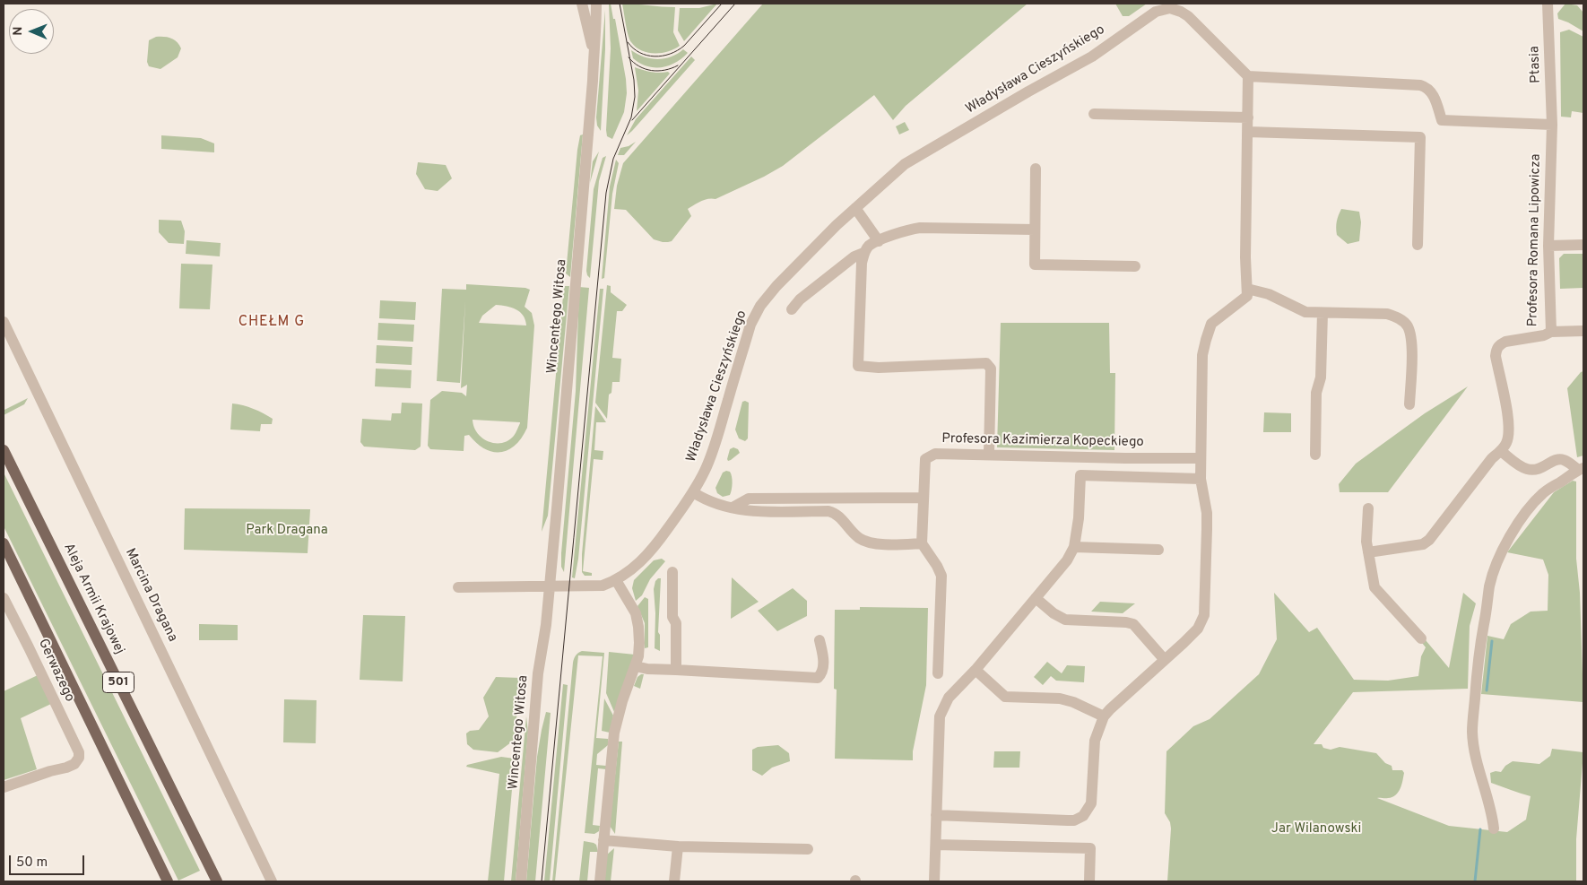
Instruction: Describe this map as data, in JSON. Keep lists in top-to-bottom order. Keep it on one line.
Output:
{"streets":{"main road":["Aleja Armii Krajowej","501"],"street":["Ptasia","Władysława Cieszyńskiego","Profesora Romana Lipowicza","Wincentego Witosa","Profesora Kazimierza Kopeckiego","Marcina Dragana","Gerwazego"]},"crossings":[["Ptasia","Profesora Romana Lipowicza"],["Władysława Cieszyńskiego","Wincentego Witosa"]],"districts":["CHEŁM G"],"parks":["Park Dragana","Jar Wilanowski"],"scale_bar":"50 m","north":"left"}
